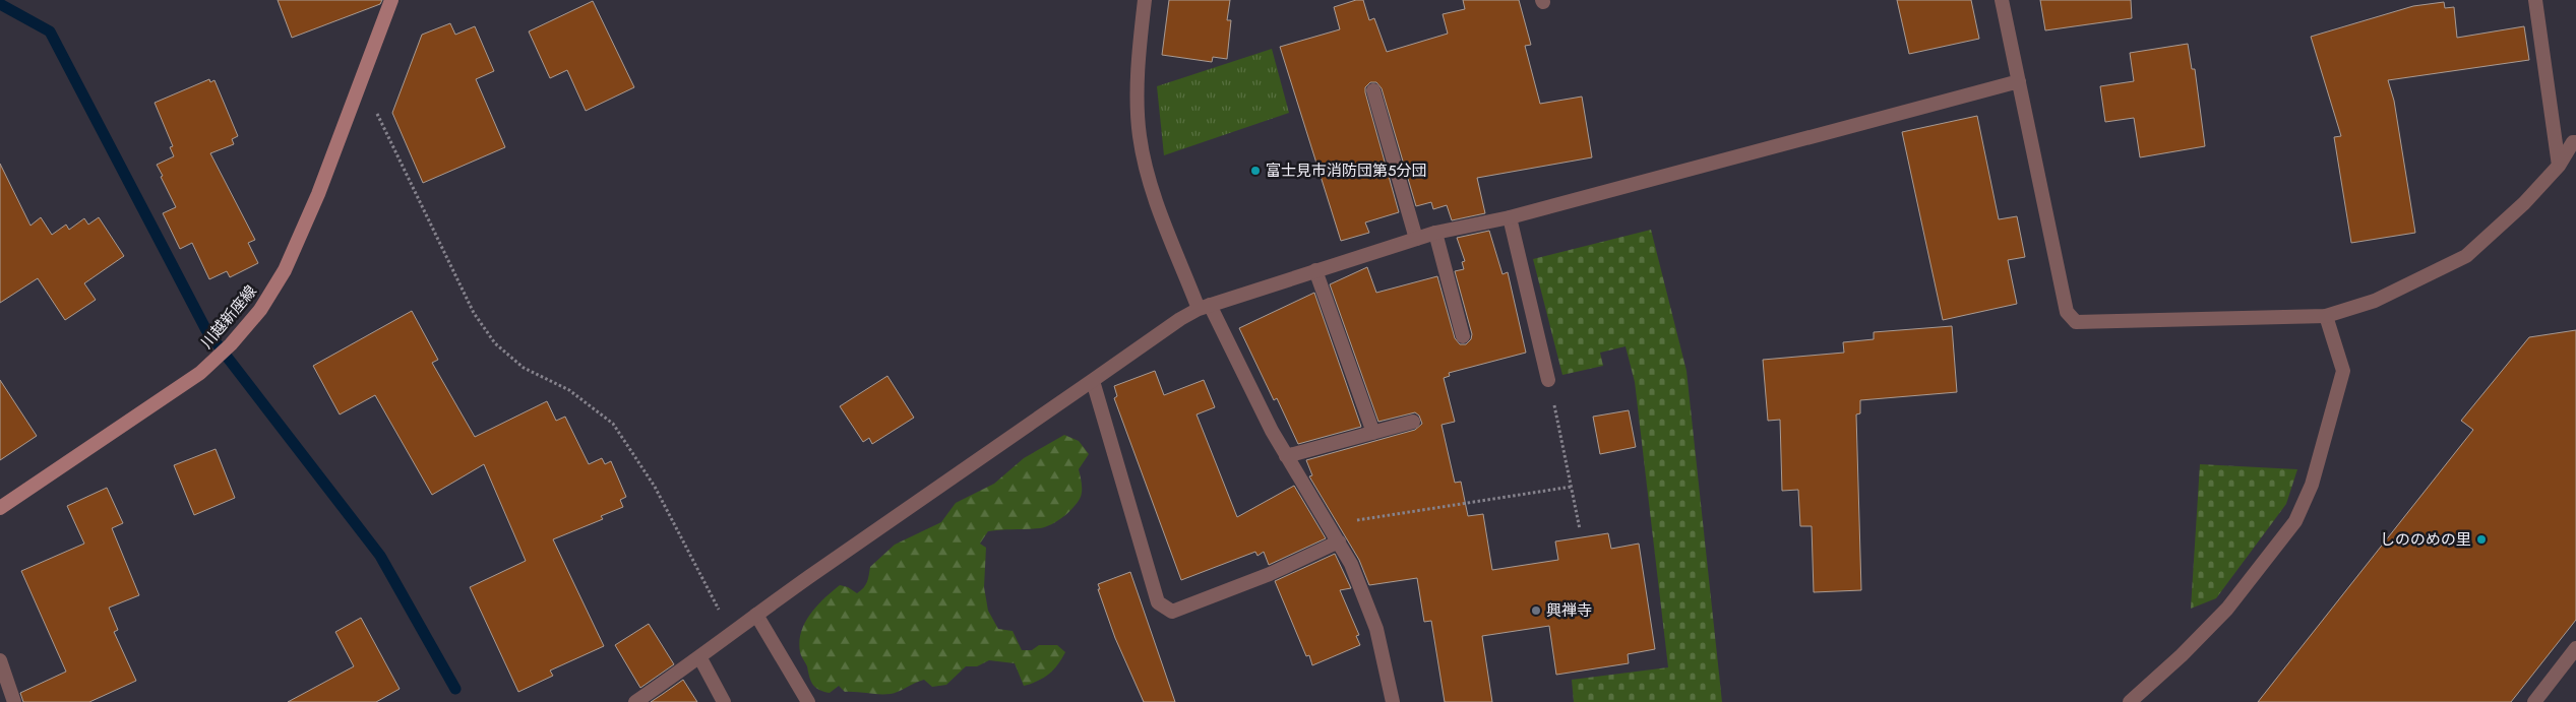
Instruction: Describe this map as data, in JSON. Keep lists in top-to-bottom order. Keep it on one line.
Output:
{"streets":{"main road":["川越新座線"]},"places":["富士見市消防団第5分団","しののめの里","興禅寺"]}
